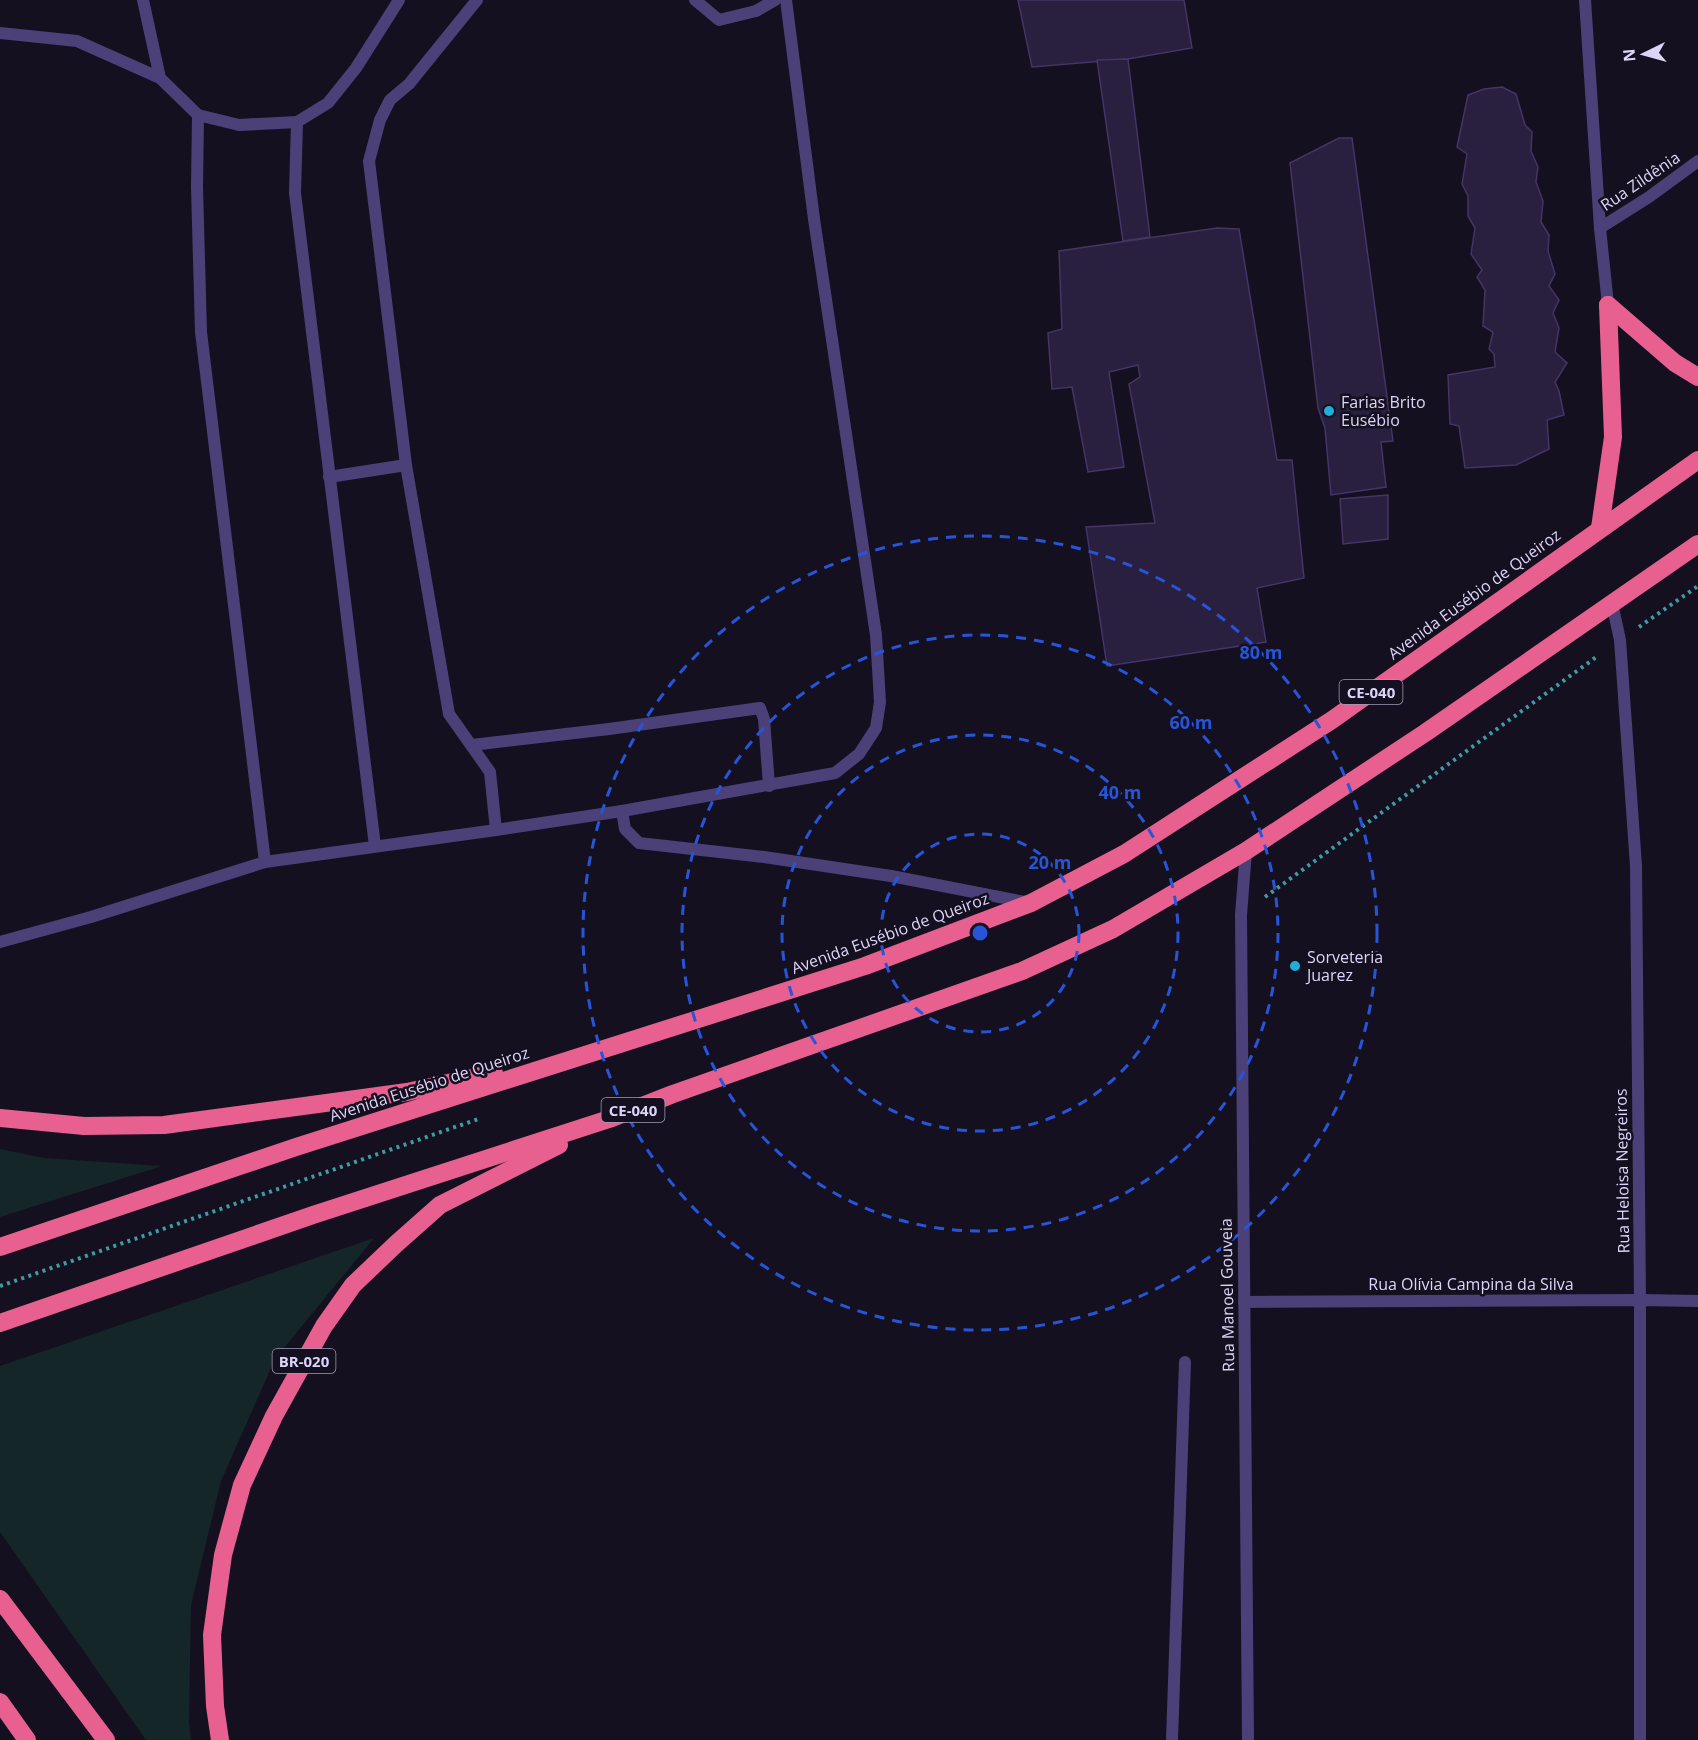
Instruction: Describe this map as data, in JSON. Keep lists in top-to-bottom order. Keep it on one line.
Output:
{"streets":{"highway":["Avenida Eusébio de Queiroz","CE-040","BR-020"],"street":["Rua Zildênia","Rua Heloisa Negreiros","Rua Olívia Campina da Silva","Rua Manoel Gouveia"]},"crossings":[["CE-040","Rua Heloisa Negreiros"],["CE-040","Rua Manoel Gouveia"],["CE-040","BR-020"],["Rua Heloisa Negreiros","Rua Olívia Campina da Silva"],["Rua Olívia Campina da Silva","Rua Manoel Gouveia"]],"places":["Farias Brito Eusébio","Sorveteria Juarez"],"north":"left","rings":["80 m","60 m","40 m","20 m"]}
